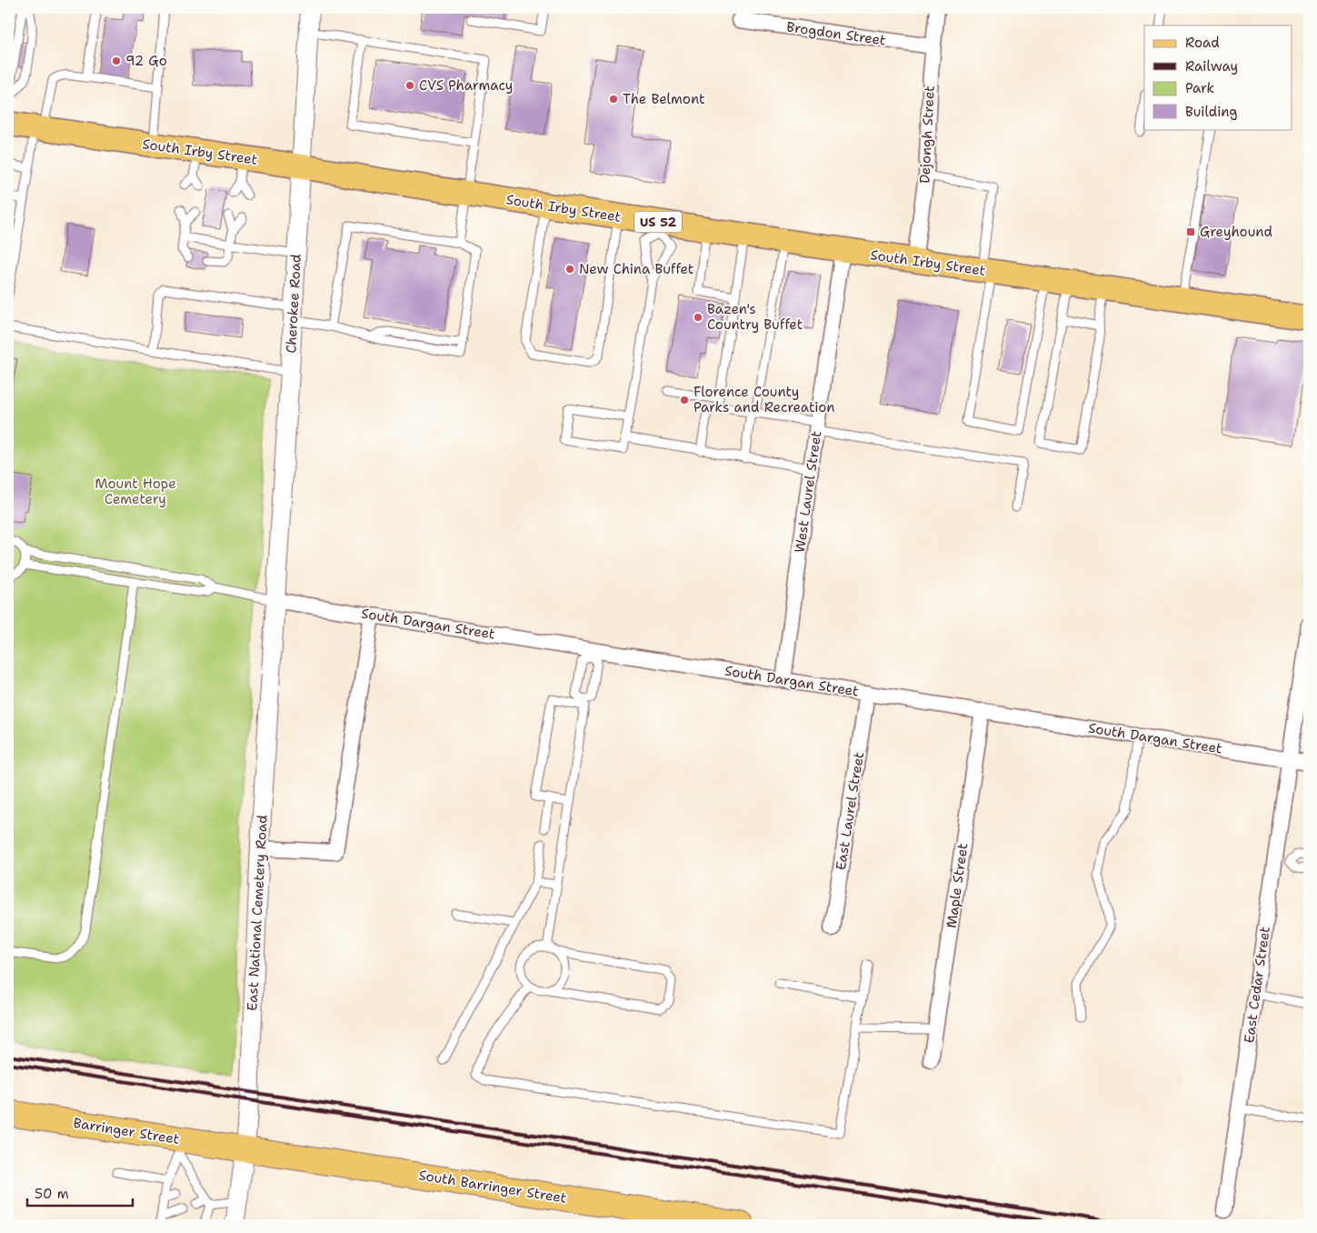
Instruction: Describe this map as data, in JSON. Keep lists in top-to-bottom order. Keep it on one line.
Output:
{"streets":{"highway":["Barringer Street","South Barringer Street"],"main road":["South Irby Street","US 52"],"street":["Brogdon Street","Dejongh Street","Cherokee Road","West Laurel Street","South Dargan Street","East Laurel Street","Maple Street","East National Cemetery Road","East Cedar Street"]},"crossings":[["Brogdon Street","Dejongh Street"],["Dejongh Street","South Irby Street"],["South Irby Street","Cherokee Road"],["South Irby Street","West Laurel Street"],["Cherokee Road","South Dargan Street"],["Cherokee Road","East National Cemetery Road"],["West Laurel Street","South Dargan Street"],["South Dargan Street","East Laurel Street"],["South Dargan Street","Maple Street"],["South Dargan Street","East National Cemetery Road"],["South Dargan Street","East Cedar Street"],["East National Cemetery Road","Barringer Street"],["East National Cemetery Road","South Barringer Street"],["Barringer Street","South Barringer Street"]],"parks":["Mount Hope Cemetery"],"places":{"other":["92 Go","CVS Pharmacy","The Belmont","New China Buffet","Bazen's Country Buffet","Florence County Parks and Recreation"],"transit":["Greyhound"]},"legend":["Road","Railway","Park","Building"],"scale_bar":"50 m"}
